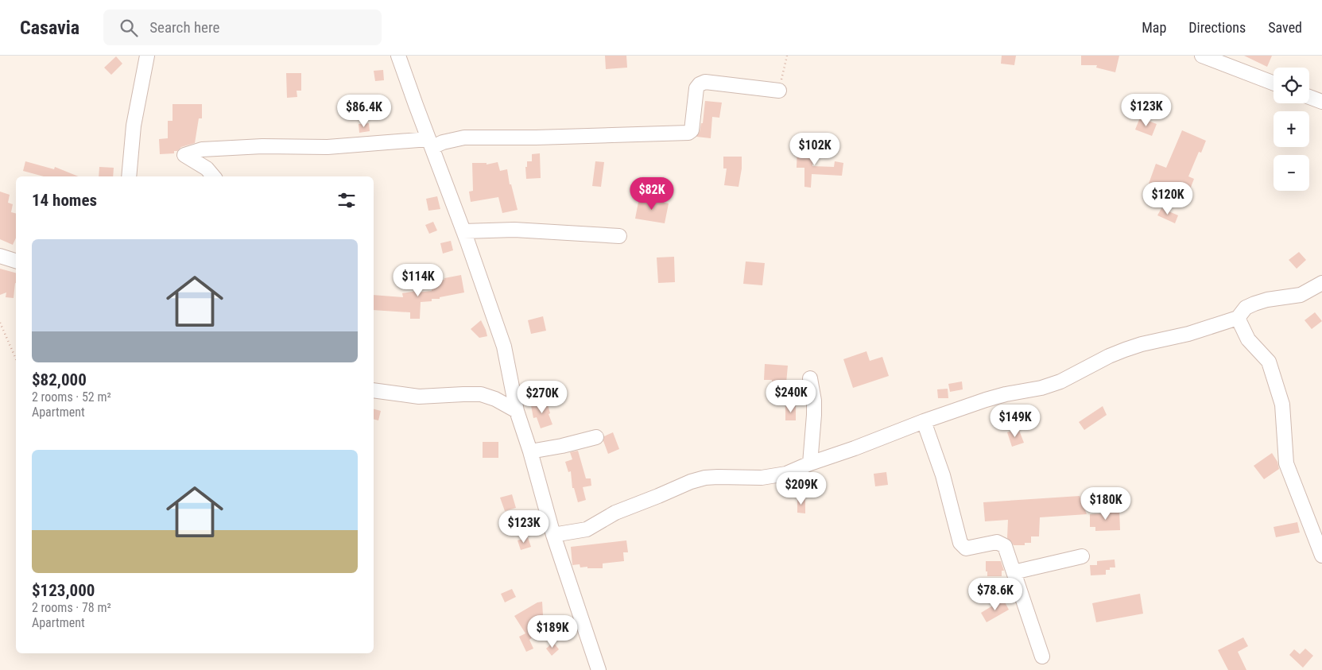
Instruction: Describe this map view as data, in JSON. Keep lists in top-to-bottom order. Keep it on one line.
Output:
{"page":{"header":"Casavia","search":"Search here","nav":["Map","Directions","Saved"],"map_buttons":["+","−"],"price":["$123K","$86.4K","$102K","$82K","$120K","$114K","$240K","$270K","$149K","$209K","$180K","$123K","$78.6K","$189K"],"heading":"14 homes","list":[{"name":"$82,000","note":"2 rooms · 52 m² · Apartment"},{"name":"$123,000","note":"2 rooms · 78 m² · Apartment"}]}}
